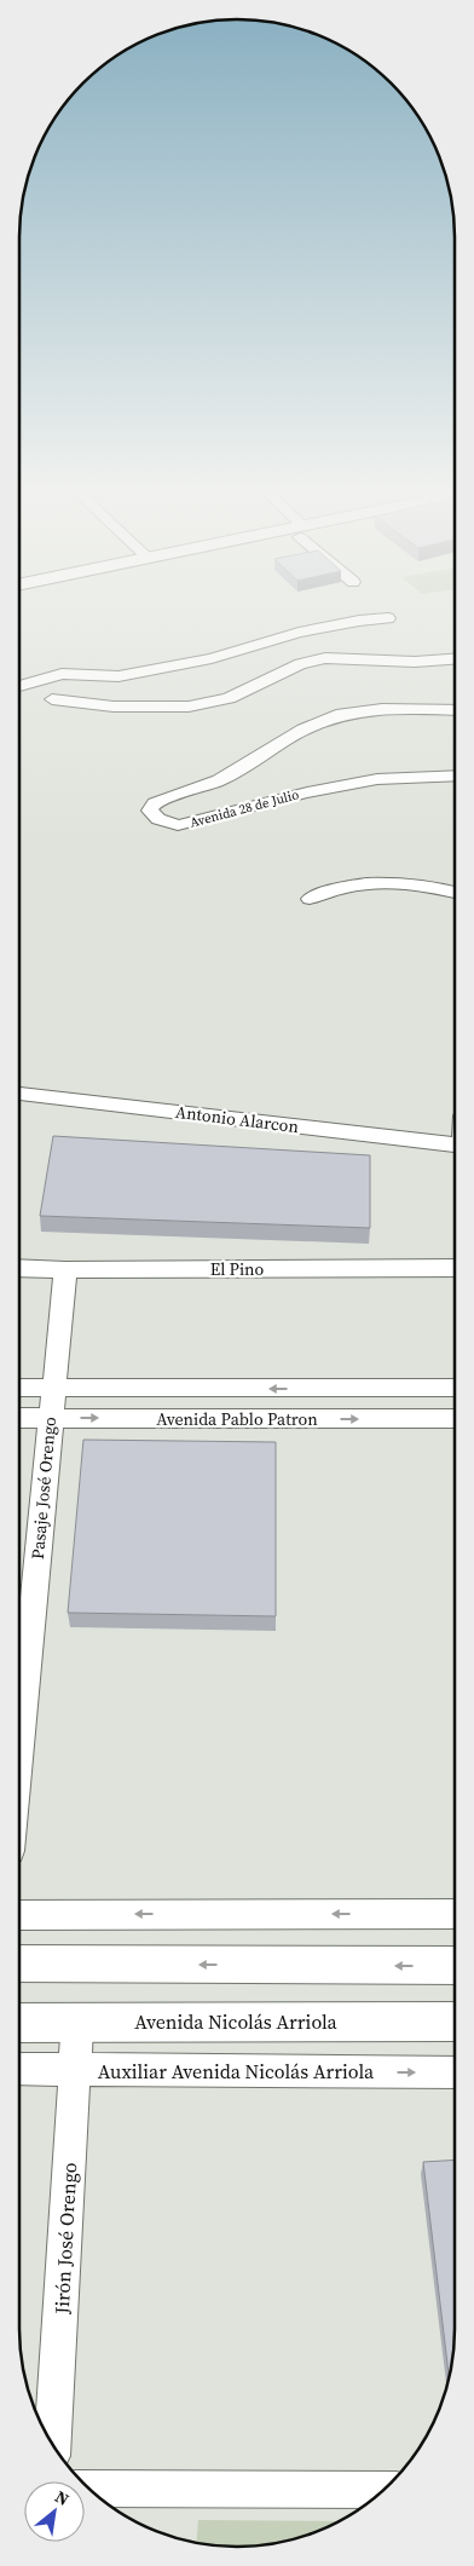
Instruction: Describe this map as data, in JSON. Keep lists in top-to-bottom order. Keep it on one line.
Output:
{"streets":{"main road":["Avenida Nicolás Arriola"],"street":["Avenida 28 de Julio","Antonio Alarcon","El Pino","Avenida Pablo Patron","Pasaje José Orengo","Auxiliar Avenida Nicolás Arriola","Jirón José Orengo"]},"crossings":[["El Pino","Pasaje José Orengo"],["Avenida Pablo Patron","Pasaje José Orengo"],["Avenida Nicolás Arriola","Jirón José Orengo"],["Auxiliar Avenida Nicolás Arriola","Jirón José Orengo"]],"north":"top right"}
